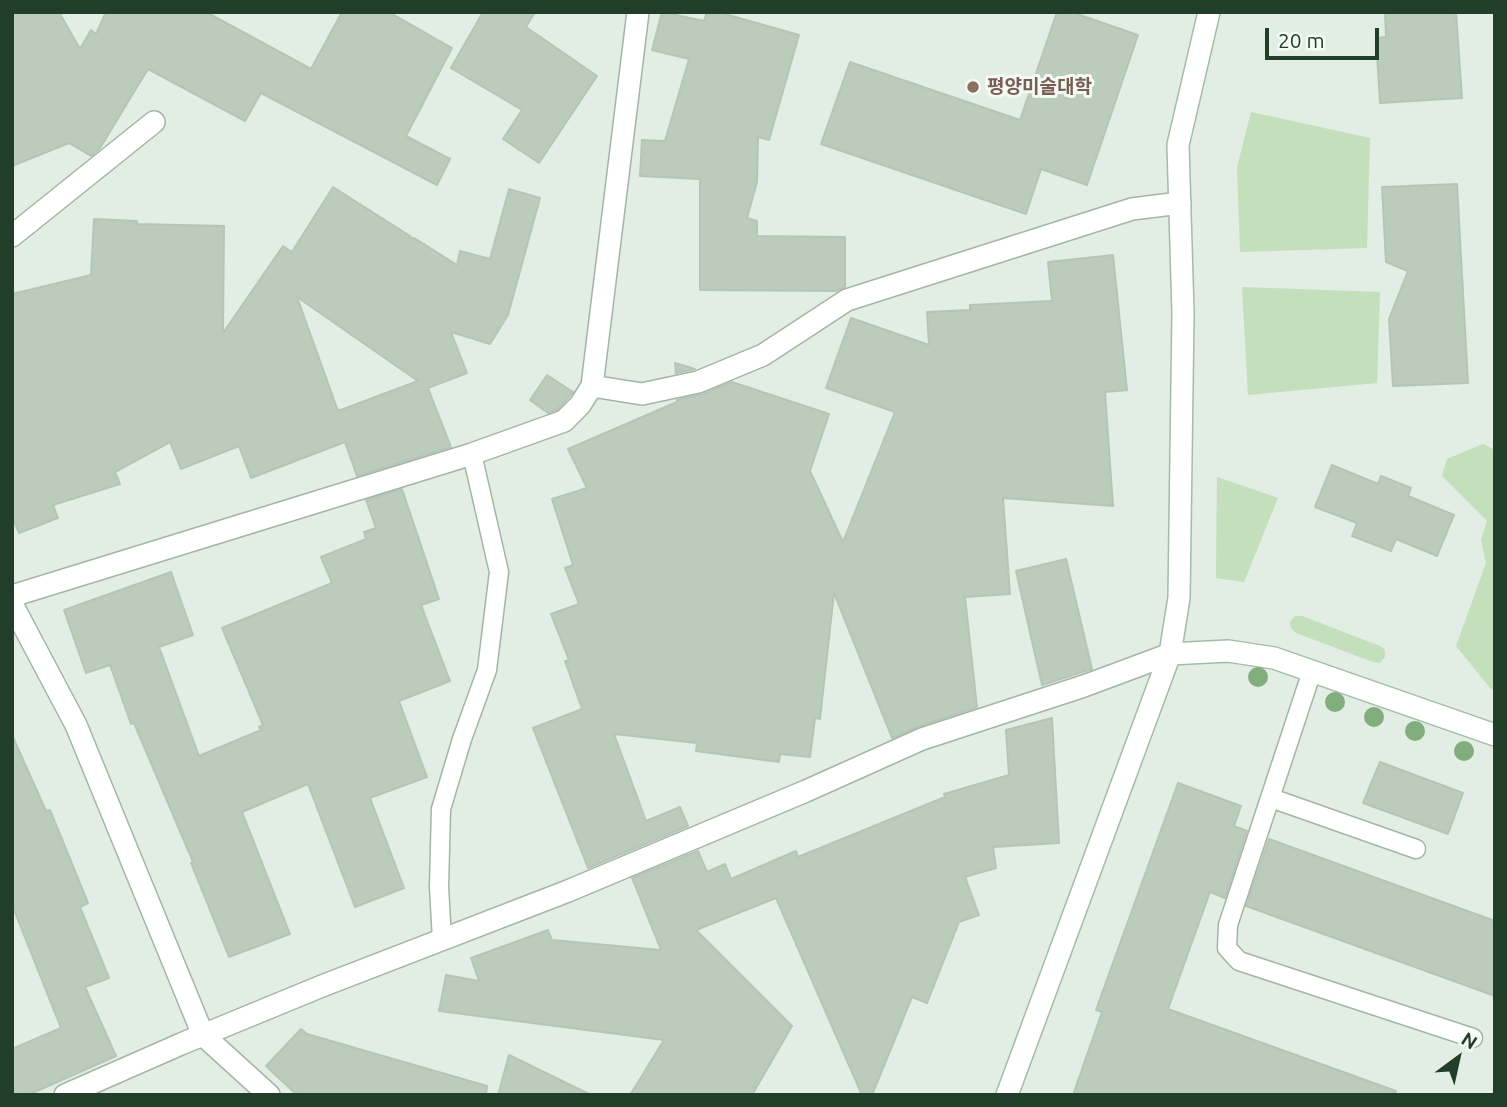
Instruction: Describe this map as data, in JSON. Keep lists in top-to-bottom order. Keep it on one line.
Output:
{"places":["평양미술대학"],"scale_bar":"20 m","north":"top right"}
